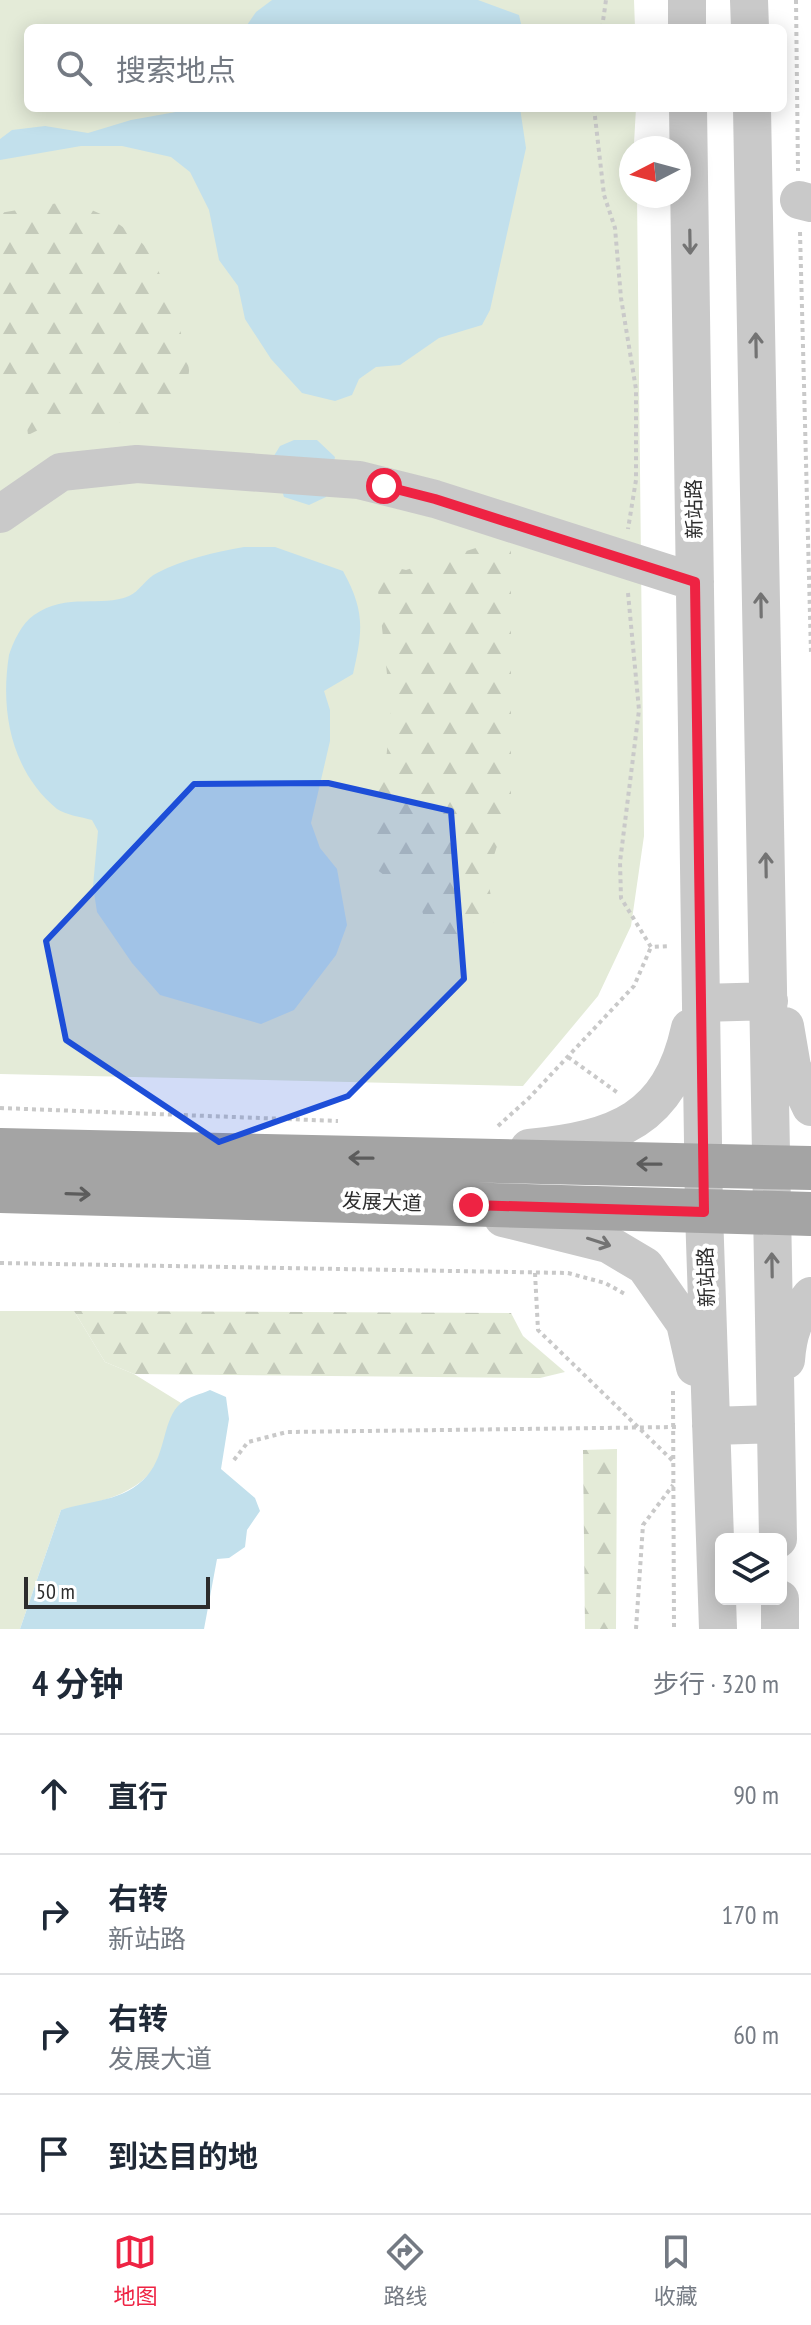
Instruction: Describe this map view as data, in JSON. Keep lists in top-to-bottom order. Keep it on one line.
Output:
{"streets":{"main road":["发展大道"],"street":["新站路"]},"crossings":[["新站路","发展大道"]],"scale_bar":"50 m","north":"left","page":{"search":"搜索地点","scale":"50 m","heading":["4 分钟","步行 · 320 m"],"list":[["直行","90 m"],["右转","新站路","170 m"],["右转","发展大道","60 m"],"到达目的地"],"nav":["地图","路线","收藏"]}}
